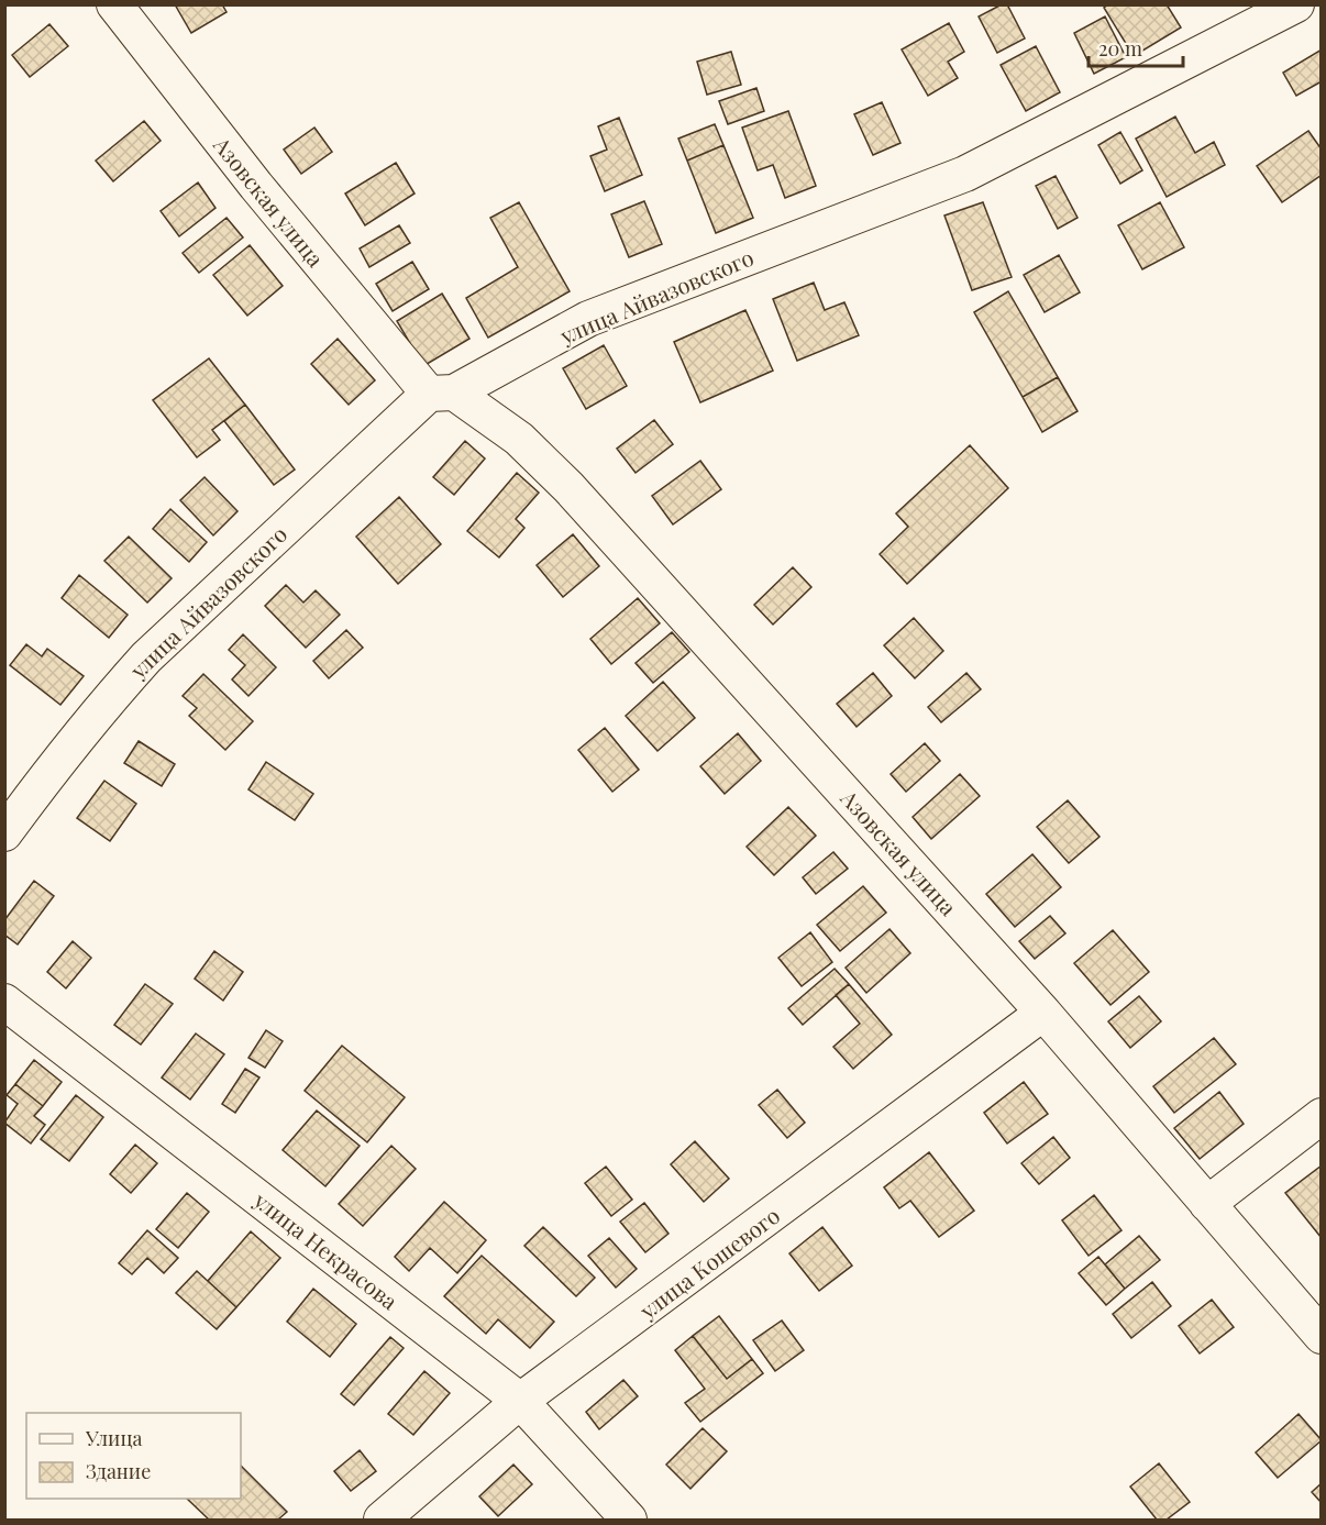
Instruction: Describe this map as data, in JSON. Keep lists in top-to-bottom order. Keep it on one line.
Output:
{"streets":{"street":["Азовская улица","улица Айвазовского","улица Некрасова","улица Кошевого"]},"crossings":[["Азовская улица","улица Айвазовского"],["Азовская улица","улица Кошевого"],["улица Некрасова","улица Кошевого"]],"legend":["Улица","Здание"],"scale_bar":"20 m"}
